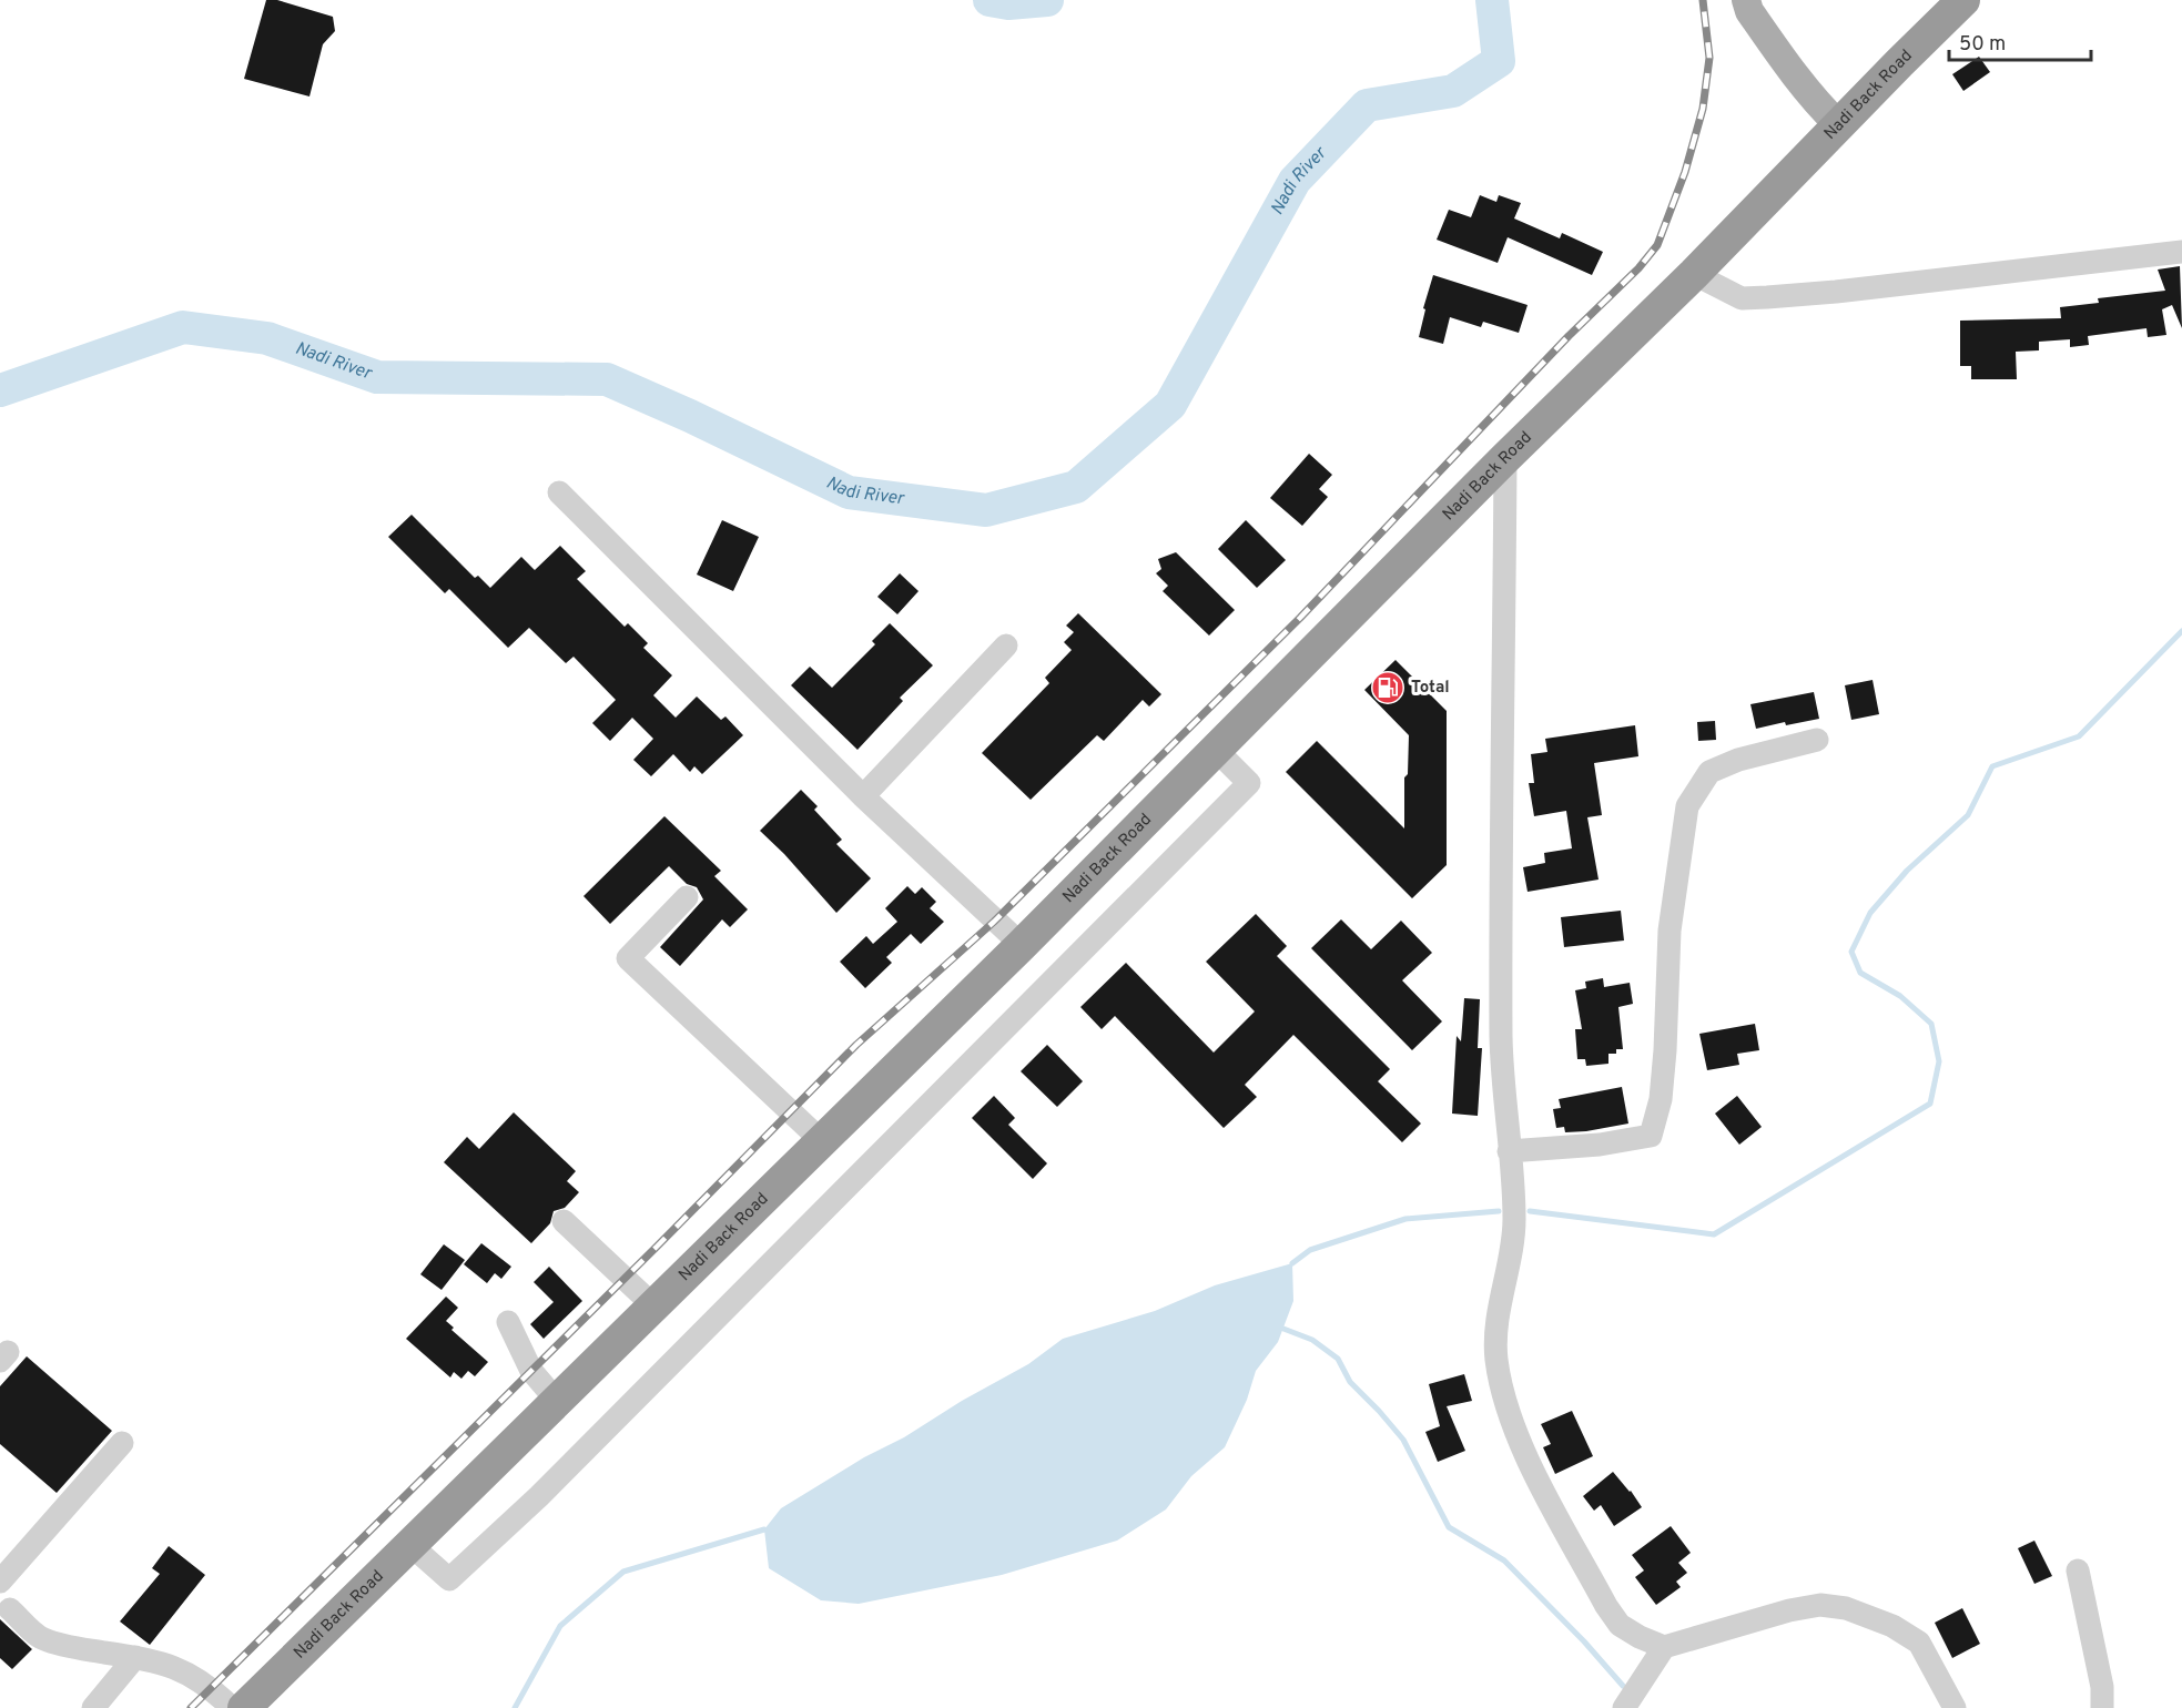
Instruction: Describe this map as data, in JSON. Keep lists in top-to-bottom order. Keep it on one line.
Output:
{"streets":{"highway":["Nadi Back Road"]},"water":["Nadi River"],"places":{"fuel station":["Total"]},"scale_bar":"50 m"}
